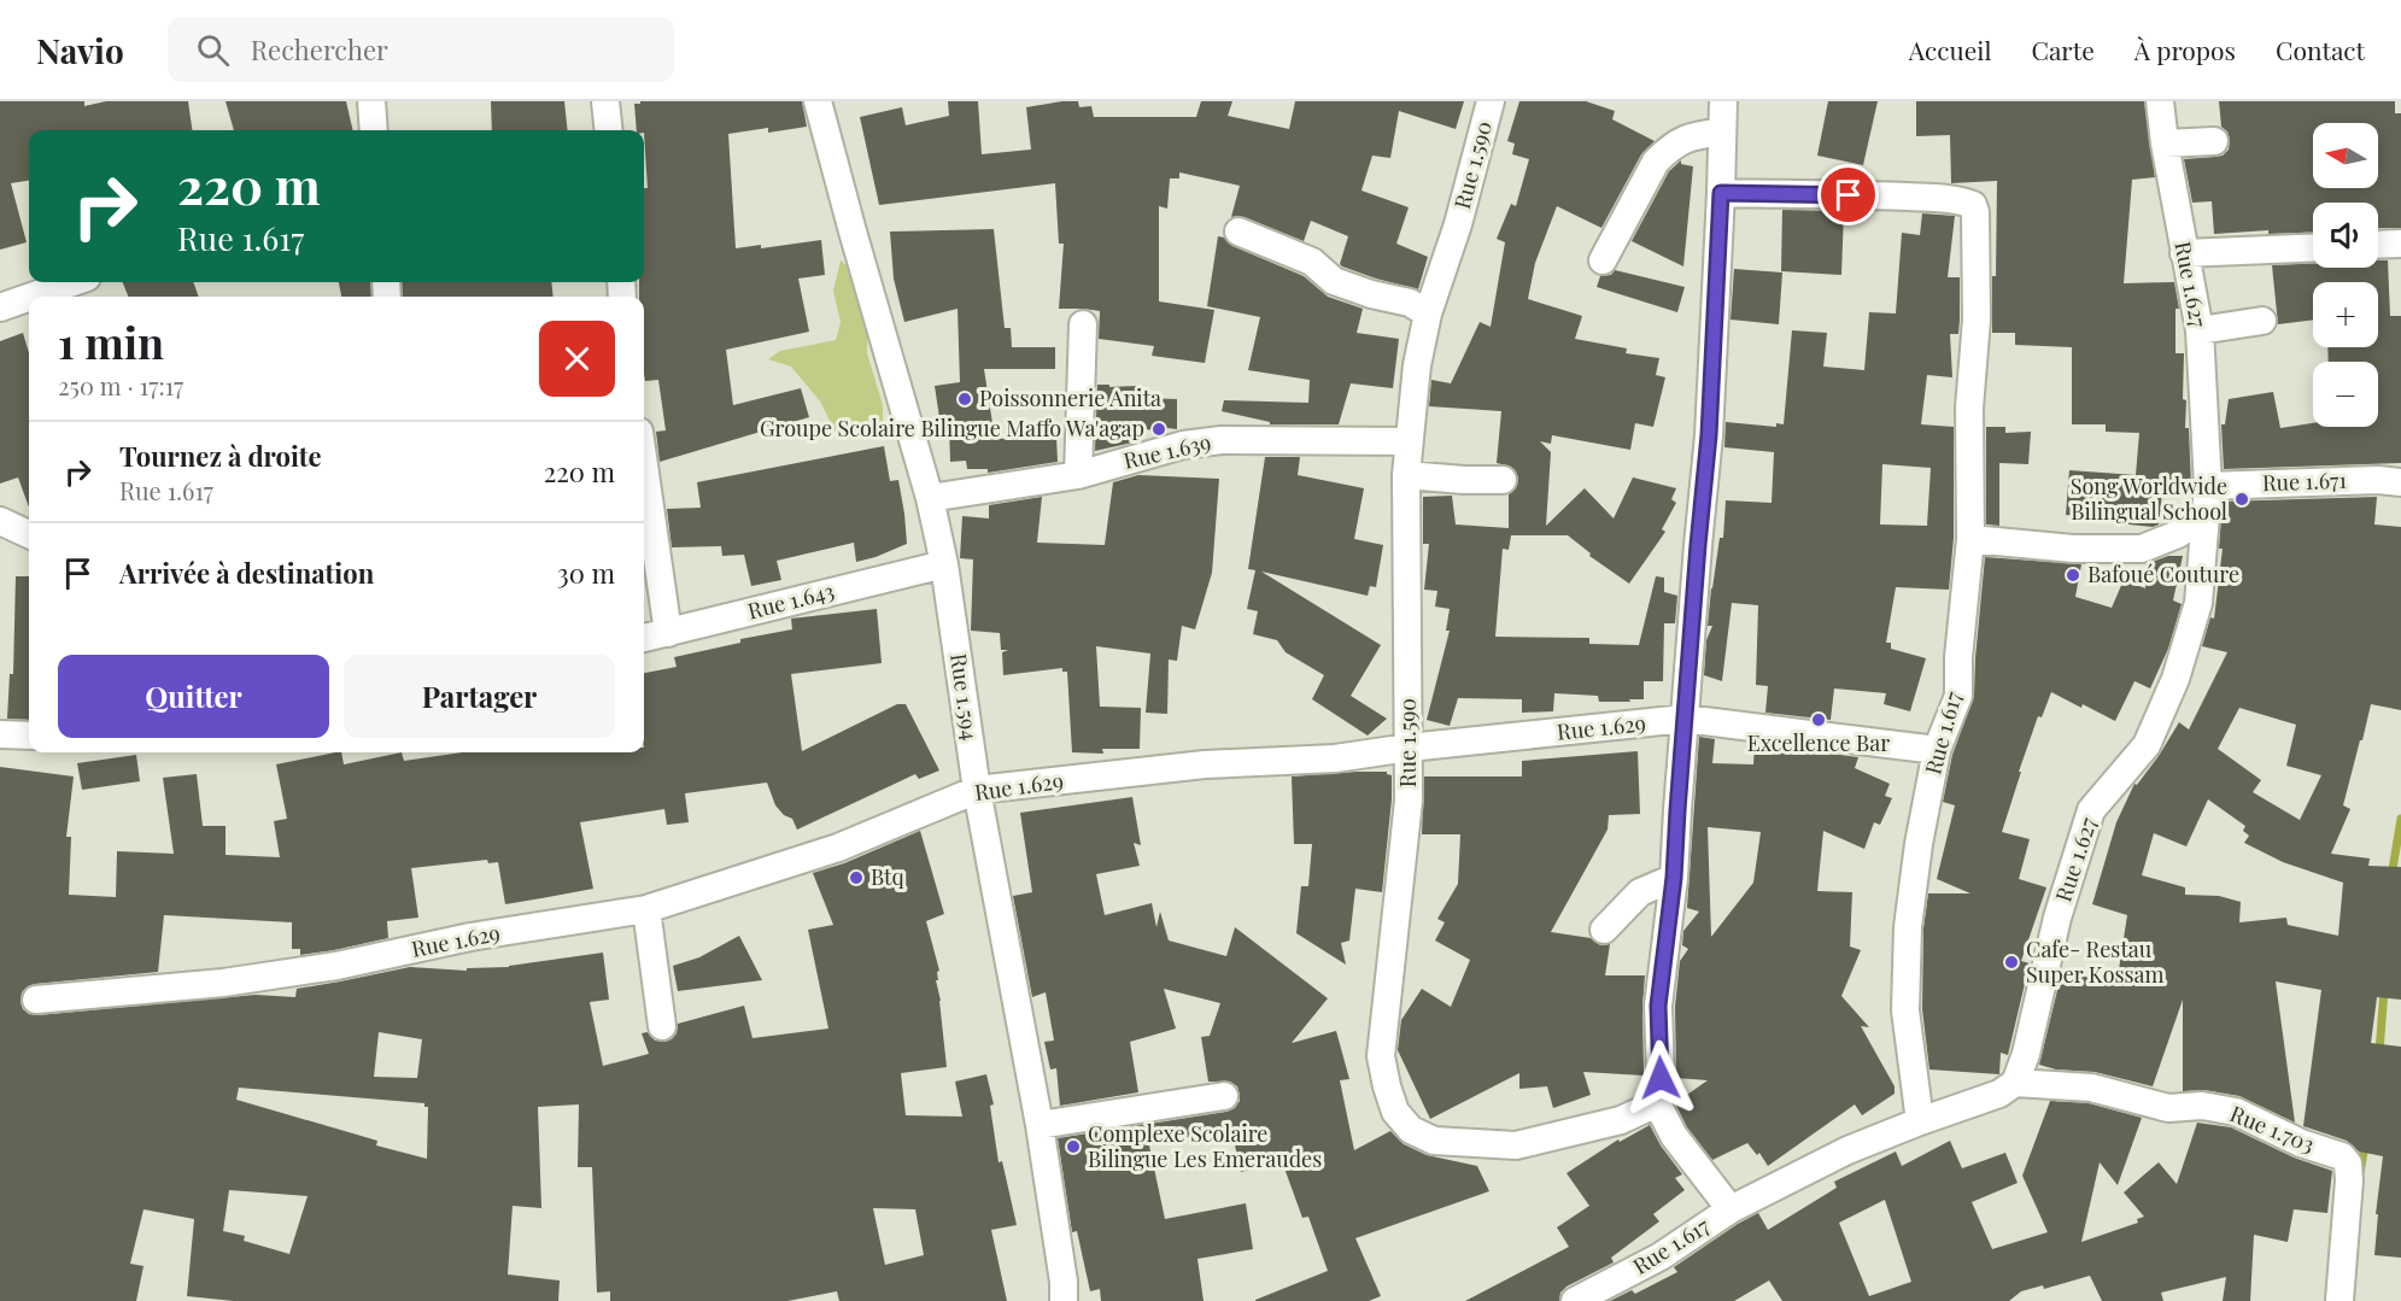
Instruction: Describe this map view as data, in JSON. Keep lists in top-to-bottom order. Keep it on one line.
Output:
{"streets":{"street":["Rue 1.590","Rue 1.627","Rue 1.639","Rue 1.671","Rue 1.643","Rue 1.594","Rue 1.629","Rue 1.617","Rue 1.703"]},"crossings":[["Rue 1.590","Rue 1.639"],["Rue 1.590","Rue 1.629"],["Rue 1.627","Rue 1.671"],["Rue 1.627","Rue 1.703"],["Rue 1.639","Rue 1.594"],["Rue 1.643","Rue 1.594"],["Rue 1.594","Rue 1.629"],["Rue 1.629","Rue 1.617"]],"places":["Poissonnerie Anita","Groupe Scolaire Bilingue Maffo Wa'agap","Song Worldwide Bilingual School","Bafoué Couture","Excellence Bar","Btq","Cafe- Restau Super Kossam","Complexe Scolaire Bilingue Les Emeraudes"],"north":"left","page":{"header":"Navio","search":"Rechercher","nav":["Accueil","Carte","À propos","Contact"],"map_buttons":["+","−"],"turn":["220 m","Rue 1.617"],"heading":["1 min","250 m · 17:17"],"list":[{"name":"Tournez à droite","note":"Rue 1.617","value":"220 m"},{"name":"Arrivée à destination","value":"30 m"}],"buttons":["Quitter","Partager"]}}
